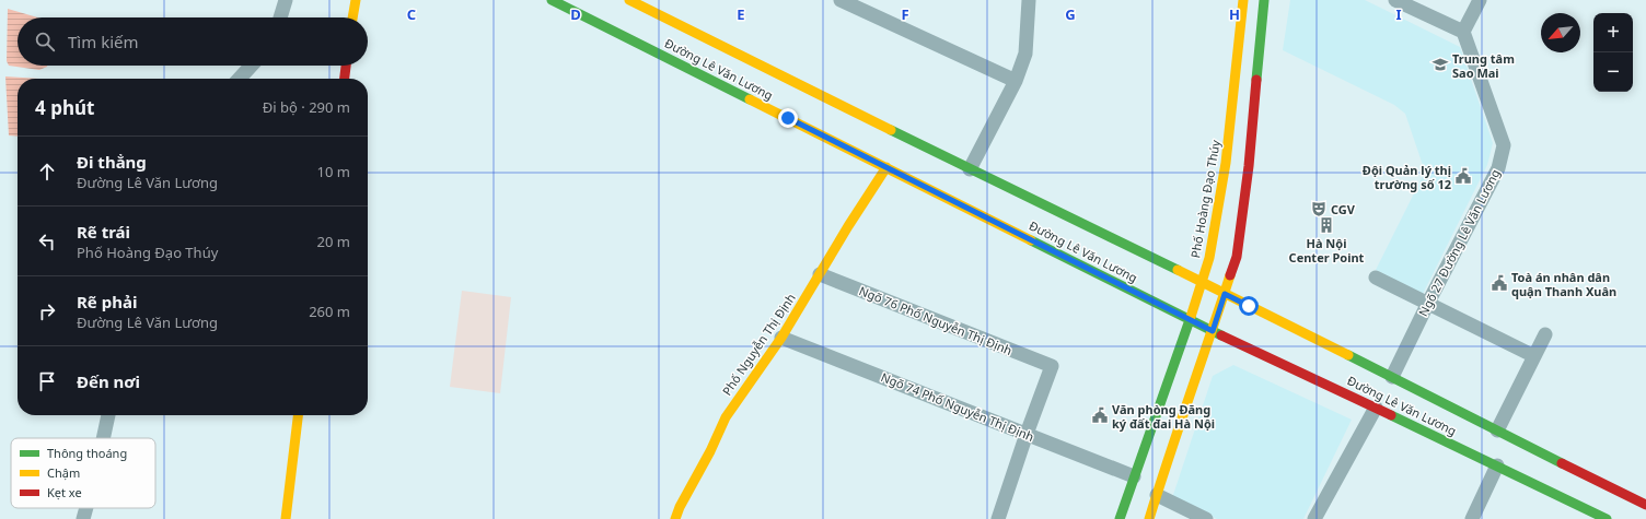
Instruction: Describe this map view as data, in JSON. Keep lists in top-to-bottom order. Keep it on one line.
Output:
{"streets":{"main road":["Đường Lê Văn Lương","Phố Hoàng Đạo Thúy","Phố Nguyễn Thị Định"],"street":["Ngõ 27 Đường Lê Văn Lương","Ngõ 76 Phố Nguyễn Thị Định","Ngõ 74 Phố Nguyễn Thị Định"]},"crossings":[["Đường Lê Văn Lương","Phố Hoàng Đạo Thúy"],["Đường Lê Văn Lương","Ngõ 27 Đường Lê Văn Lương"],["Đường Lê Văn Lương","Phố Nguyễn Thị Định"],["Phố Hoàng Đạo Thúy","Ngõ 74 Phố Nguyễn Thị Định"],["Ngõ 76 Phố Nguyễn Thị Định","Phố Nguyễn Thị Định"],["Ngõ 76 Phố Nguyễn Thị Định","Ngõ 74 Phố Nguyễn Thị Định"],["Phố Nguyễn Thị Định","Ngõ 74 Phố Nguyễn Thị Định"]],"places":{"school or university":["Trung tâm Sao Mai"],"public building":["Đội Quản lý thị trường số 12","Toà án nhân dân quận Thanh Xuân","Văn phòng Đăng ký đất đai Hà Nội"],"theatre":["CGV"],"building":["Hà Nội Center Point"]},"legend":["Thông thoáng","Chậm","Kẹt xe"],"north":"bottom left","page":{"map_buttons":["+","−"],"search":"Tìm kiếm","heading":["4 phút","Đi bộ · 290 m"],"list":[["Đi thẳng","Đường Lê Văn Lương","10 m"],["Rẽ trái","Phố Hoàng Đạo Thúy","20 m"],["Rẽ phải","Đường Lê Văn Lương","260 m"],"Đến nơi"]},"grid":{"columns":["C","D","E","F","G","H","I"]}}
